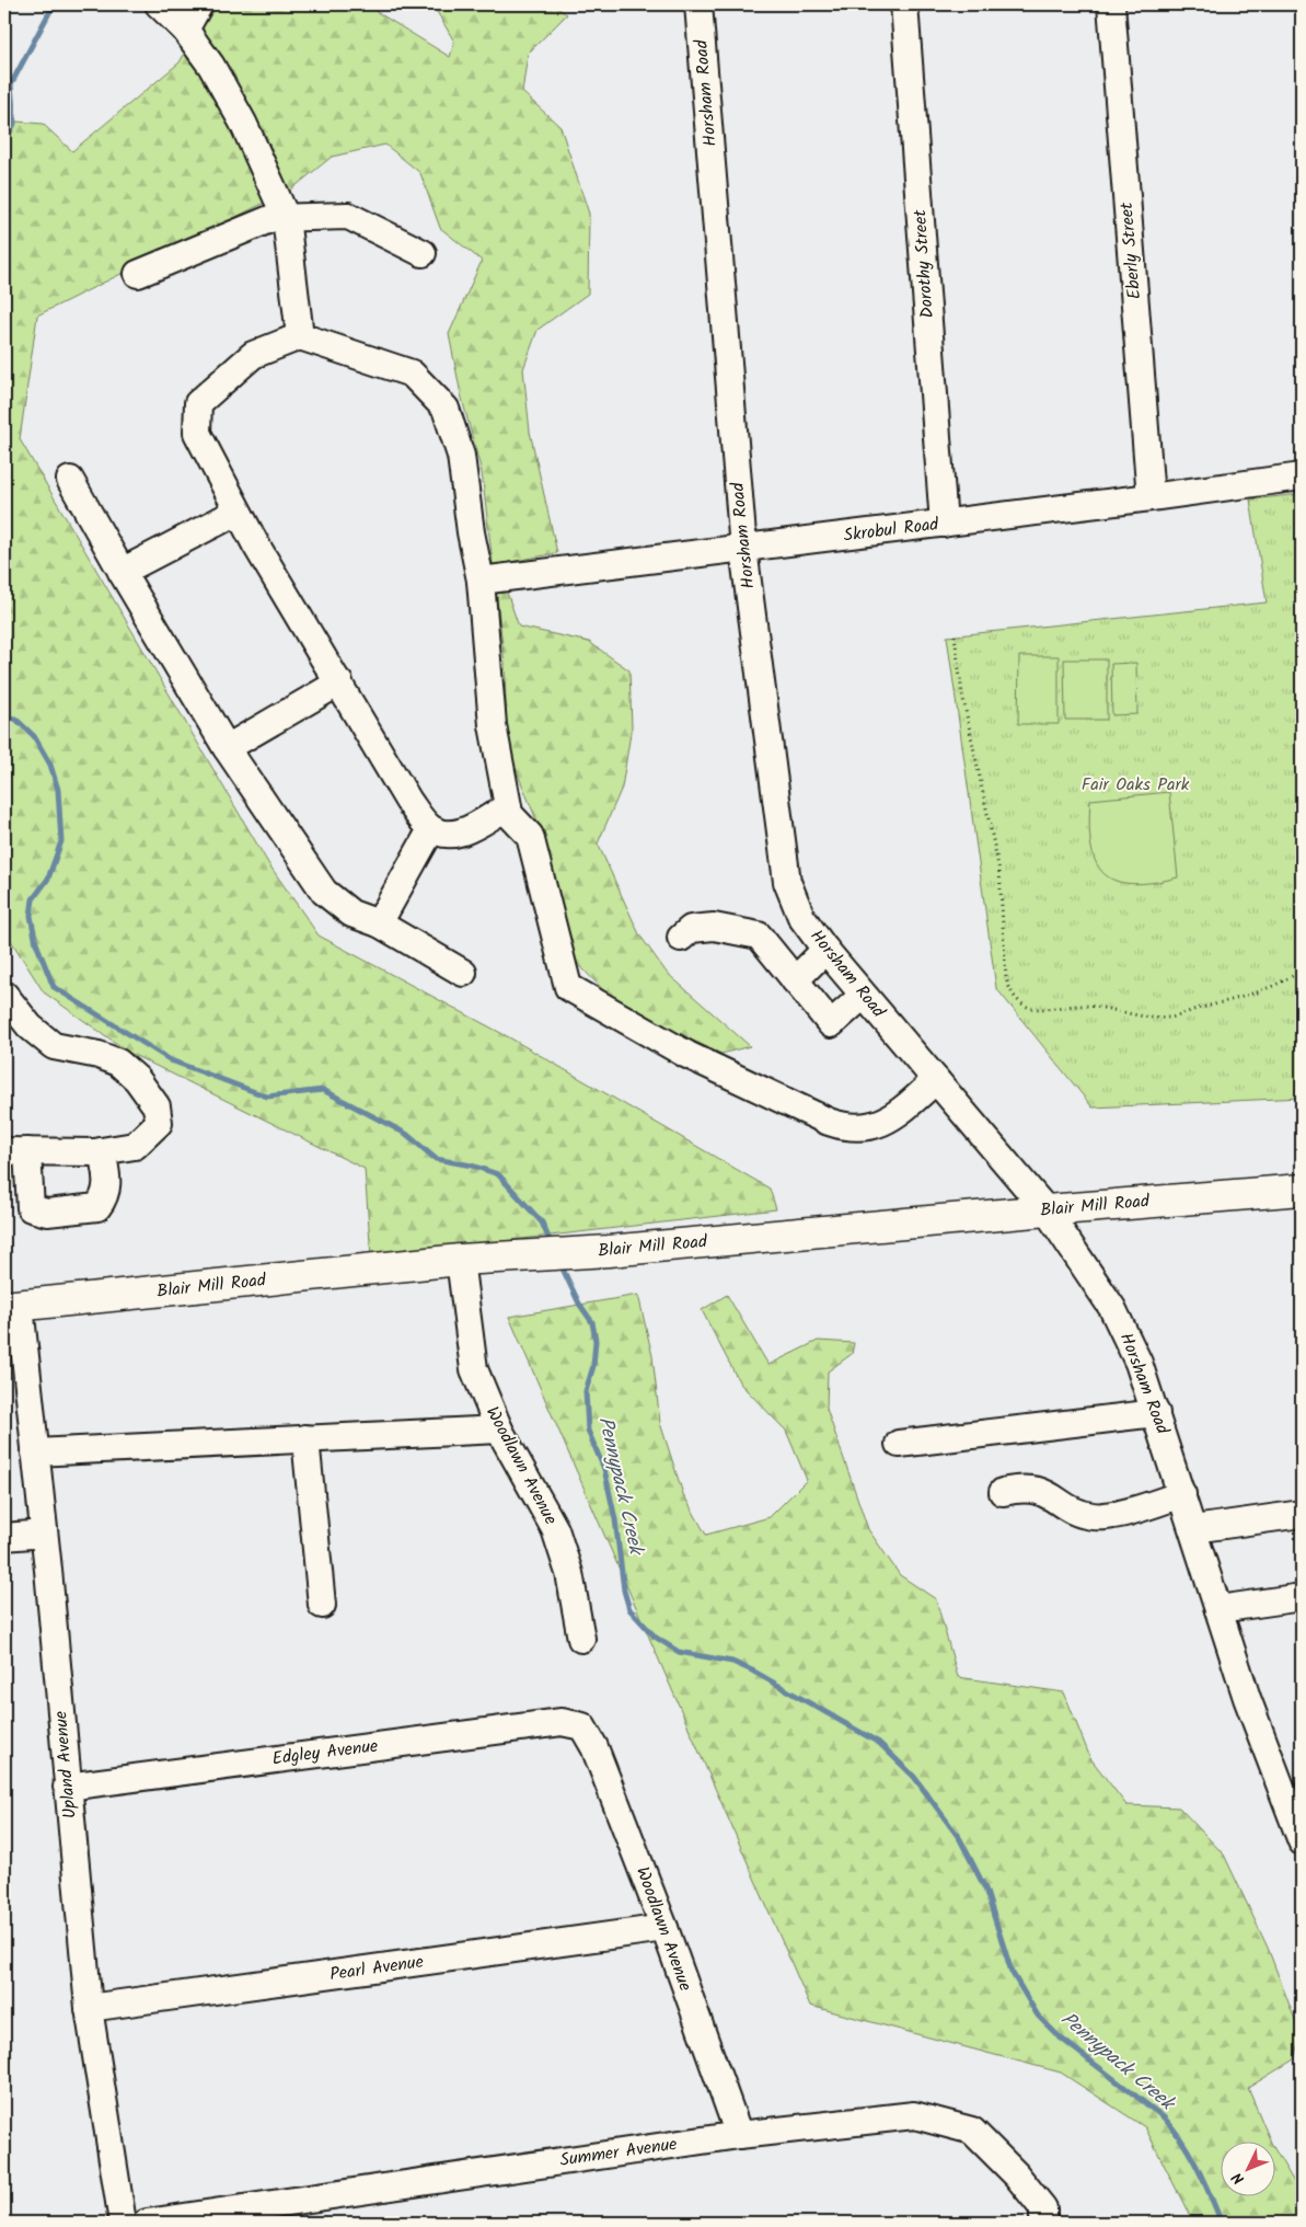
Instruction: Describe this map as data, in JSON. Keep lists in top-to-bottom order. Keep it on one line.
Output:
{"streets":{"main road":["Blair Mill Road"],"street":["Horsham Road","Eberly Street","Dorothy Street","Skrobul Road","Woodlawn Avenue","Edgley Avenue","Upland Avenue","Pearl Avenue","Summer Avenue"]},"crossings":[["Horsham Road","Skrobul Road"],["Horsham Road","Blair Mill Road"],["Eberly Street","Skrobul Road"],["Dorothy Street","Skrobul Road"],["Blair Mill Road","Woodlawn Avenue"],["Blair Mill Road","Upland Avenue"],["Woodlawn Avenue","Edgley Avenue"],["Woodlawn Avenue","Pearl Avenue"],["Woodlawn Avenue","Summer Avenue"],["Edgley Avenue","Upland Avenue"],["Upland Avenue","Pearl Avenue"]],"water":["Pennypack Creek"],"parks":["Fair Oaks Park"],"north":"bottom left"}
